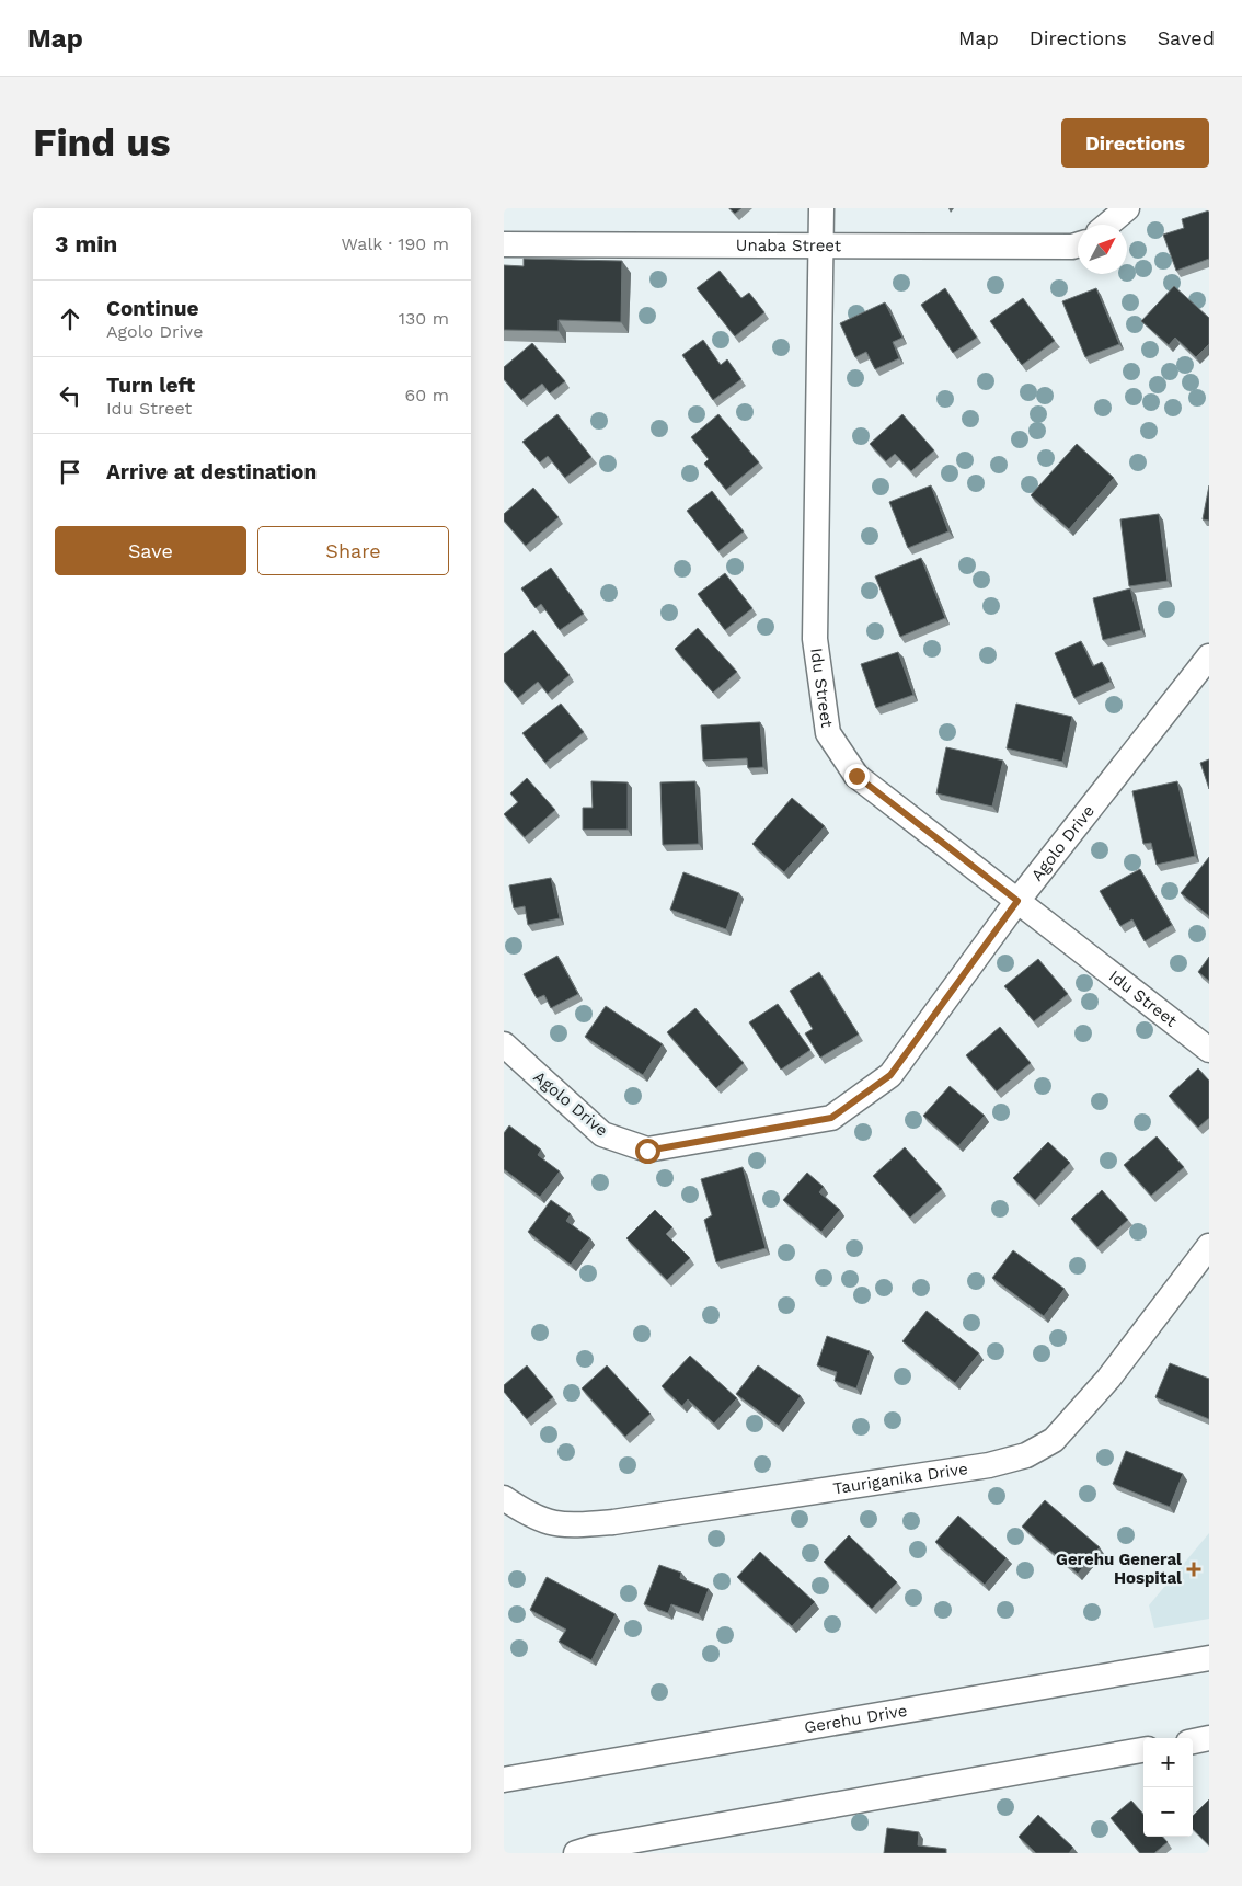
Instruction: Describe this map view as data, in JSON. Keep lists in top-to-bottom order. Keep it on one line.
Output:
{"streets":{"street":["Unaba Street","Idu Street","Agolo Drive","Tauriganika Drive","Gerehu Drive"]},"crossings":[["Unaba Street","Idu Street"],["Idu Street","Agolo Drive"]],"places":{"health":["Gerehu General Hospital"]},"north":"top right","page":{"header":"Map","nav":["Map","Directions","Saved"],"buttons":["Directions",["Save","Share"]],"title":"Find us","heading":["3 min","Walk · 190 m"],"list":[["Continue","Agolo Drive","130 m"],["Turn left","Idu Street","60 m"],"Arrive at destination"],"map_buttons":["+","−"]}}
